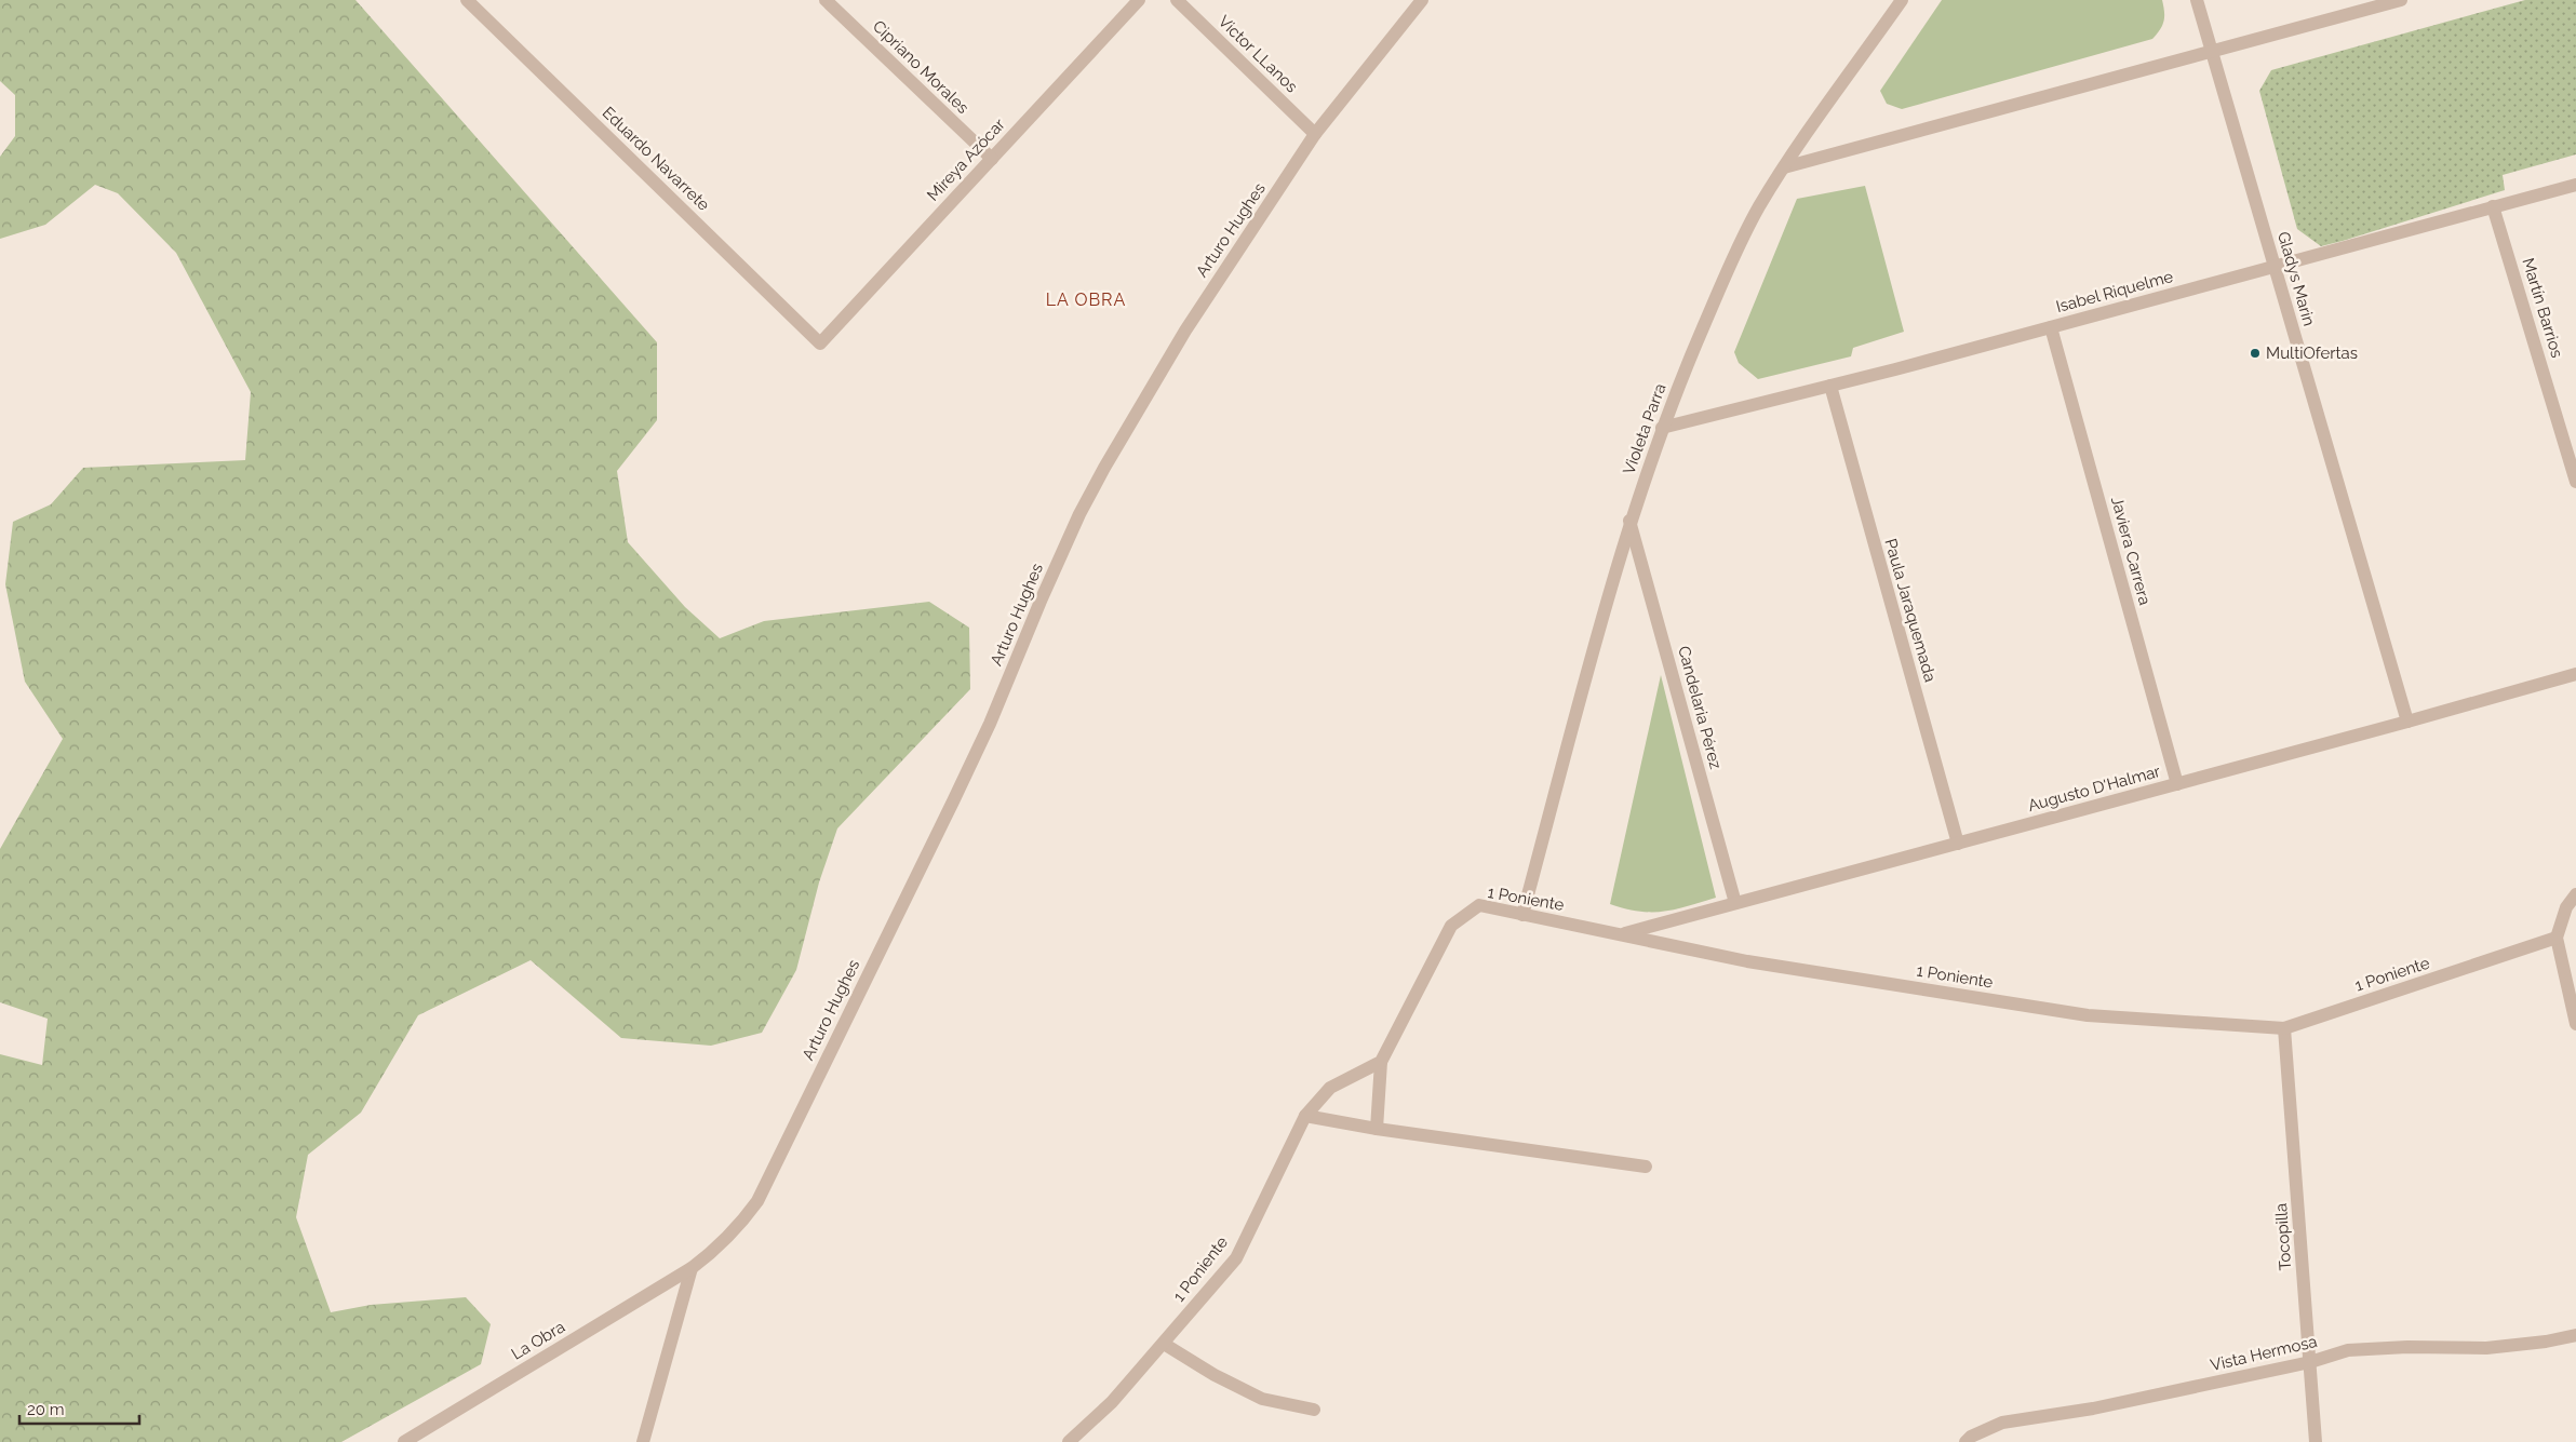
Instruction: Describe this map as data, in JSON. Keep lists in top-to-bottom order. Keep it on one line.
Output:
{"streets":{"street":["Victor LLanos","Cipriano Morales","Eduardo Navarrete","Mireya Azócar","Arturo Hughes","Gladys Marin","Isabel Riquelme","Martín Barrios","Violeta Parra","Javiera Carrera","Paula Jaraquemada","Candelaria Pérez","Augusto D'Halmar","1 Poniente","Tocopilla","La Obra","Vista Hermosa"]},"crossings":[["Victor LLanos","Arturo Hughes"],["Cipriano Morales","Mireya Azócar"],["Eduardo Navarrete","Mireya Azócar"],["Arturo Hughes","La Obra"],["Gladys Marin","Isabel Riquelme"],["Gladys Marin","Augusto D'Halmar"],["Isabel Riquelme","Martín Barrios"],["Isabel Riquelme","Violeta Parra"],["Isabel Riquelme","Javiera Carrera"],["Isabel Riquelme","Paula Jaraquemada"],["Violeta Parra","Candelaria Pérez"],["Violeta Parra","1 Poniente"],["Javiera Carrera","Augusto D'Halmar"],["Paula Jaraquemada","Augusto D'Halmar"],["Candelaria Pérez","Augusto D'Halmar"],["Augusto D'Halmar","1 Poniente"],["1 Poniente","Tocopilla"],["Tocopilla","Vista Hermosa"]],"districts":["LA OBRA"],"places":["MultiOfertas"],"scale_bar":"20 m"}
